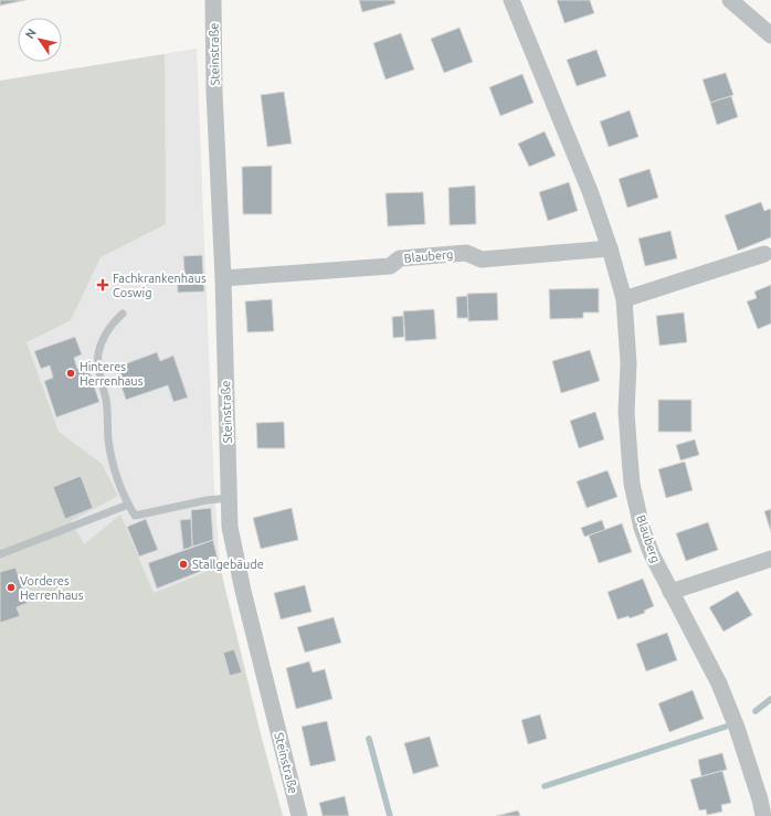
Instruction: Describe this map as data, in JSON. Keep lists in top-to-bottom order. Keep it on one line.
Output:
{"streets":{"street":["Steinstraße","Blauberg"]},"crossings":[["Steinstraße","Blauberg"]],"places":{"health":["Fachkrankenhaus Coswig"],"other":["Hinteres Herrenhaus","Stallgebäude","Vorderes Herrenhaus"]},"north":"top left"}
